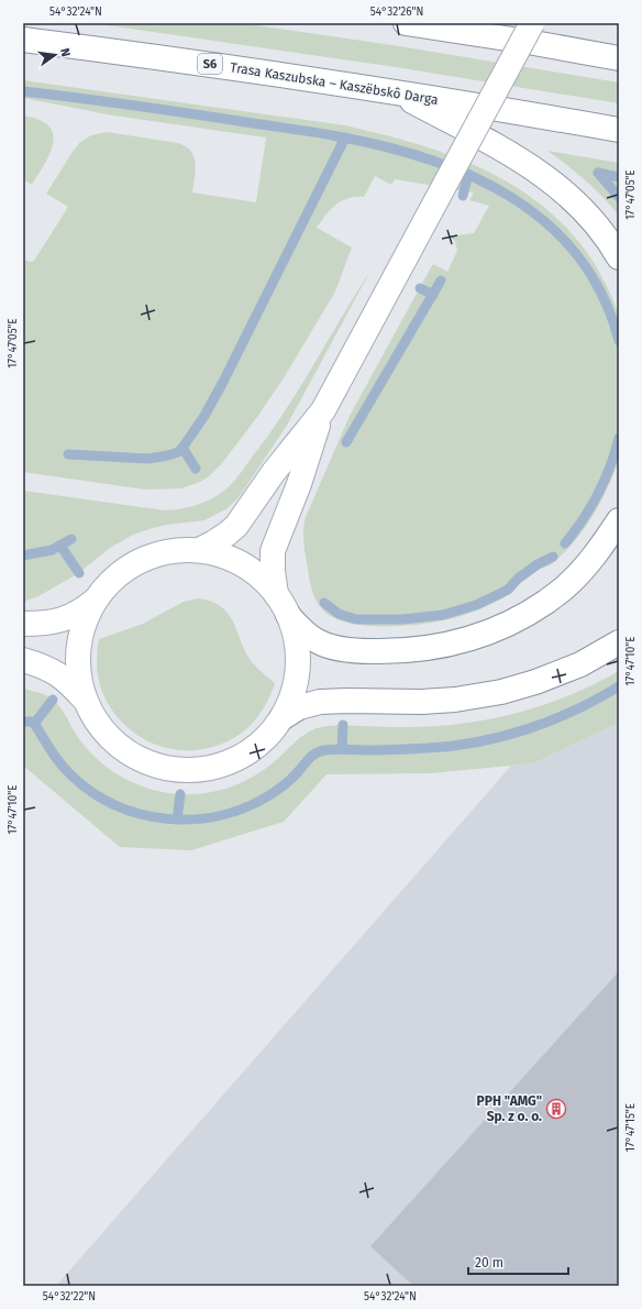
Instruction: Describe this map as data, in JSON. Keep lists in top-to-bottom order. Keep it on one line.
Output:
{"streets":{"main road":["S6","Trasa Kaszubska – Kaszëbskô Darga"]},"places":{"building":["PPH \"AMG\" Sp. z o. o."]},"scale_bar":"20 m","north":"right","coordinates":["54°32'24\"N","54°32'26\"N","17°47'05\"E","17°47'10\"E","17°47'15\"E","54°32'22\"N"]}
